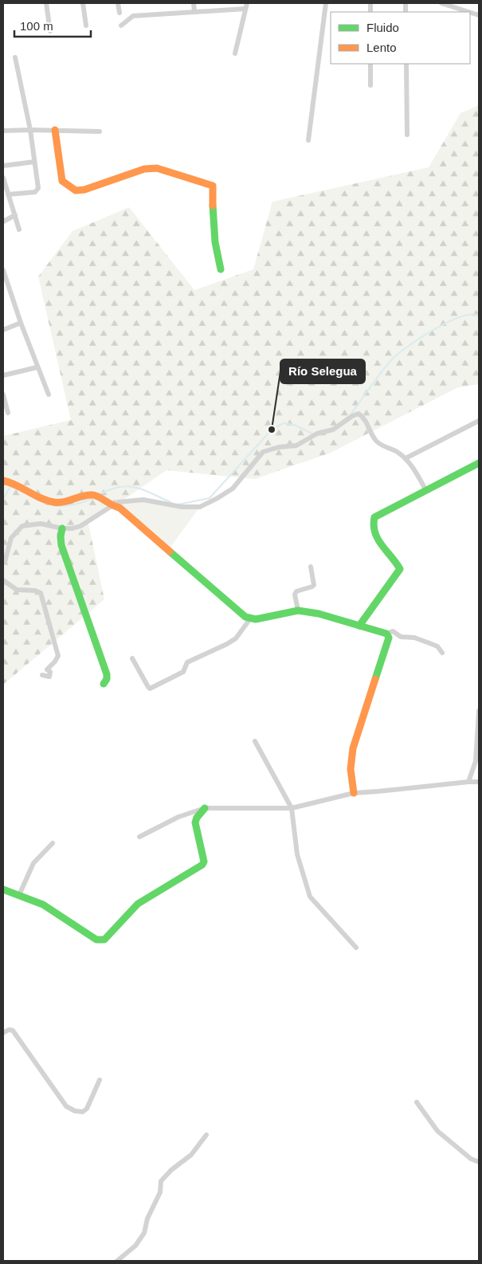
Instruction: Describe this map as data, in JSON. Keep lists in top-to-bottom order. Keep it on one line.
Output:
{"places":["Río Selegua"],"legend":["Fluido","Lento"],"scale_bar":"100 m"}
